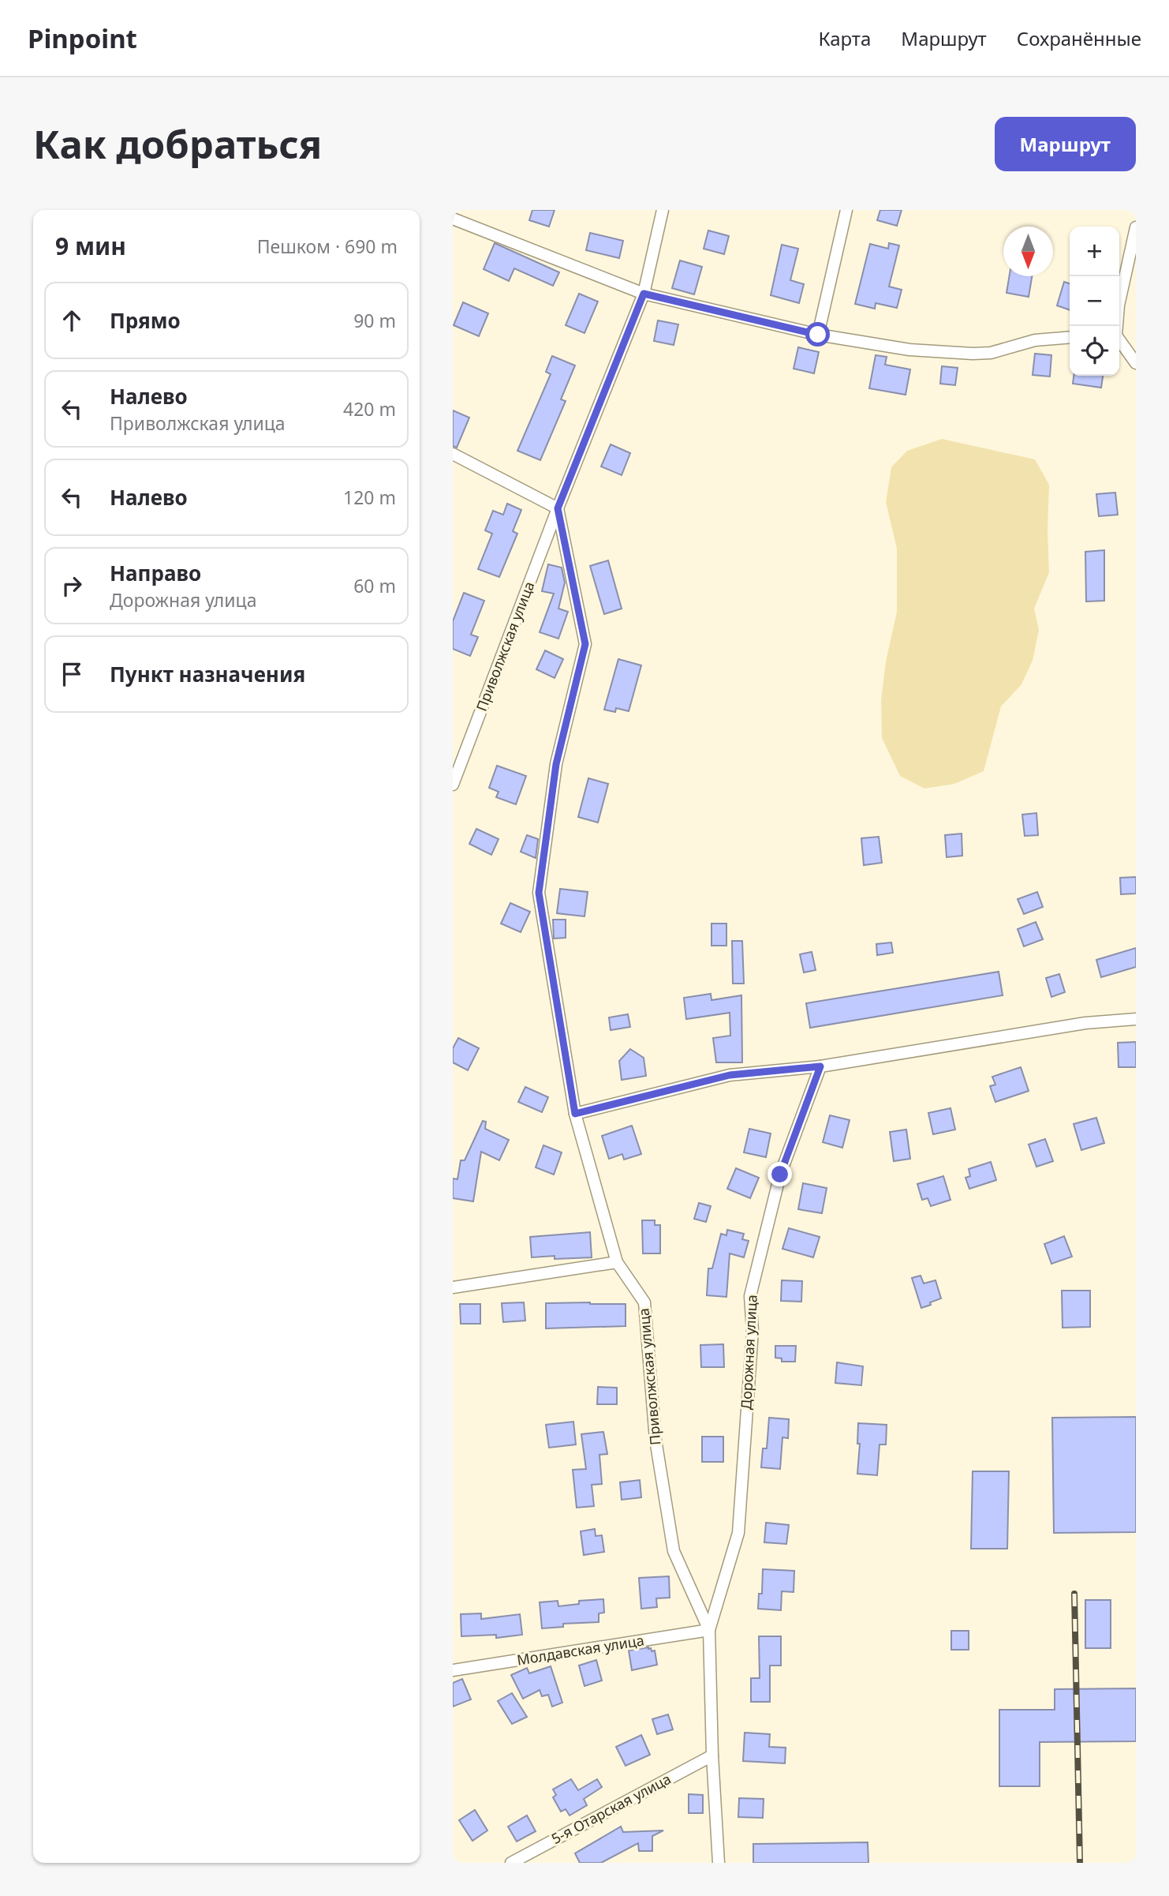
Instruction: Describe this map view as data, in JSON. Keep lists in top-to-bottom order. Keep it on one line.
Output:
{"streets":{"street":["Приволжская улица","Дорожная улица","Молдавская улица","5-я Отарская улица"]},"crossings":[["Приволжская улица","Дорожная улица"],["Приволжская улица","Молдавская улица"],["Дорожная улица","Молдавская улица"],["Дорожная улица","5-я Отарская улица"]],"north":"bottom","page":{"header":"Pinpoint","nav":["Карта","Маршрут","Сохранённые"],"buttons":"Маршрут","title":"Как добраться","heading":["9 мин","Пешком · 690 m"],"map_buttons":["+","−"],"list":[["Прямо","90 m"],["Налево","Приволжская улица","420 m"],["Налево","120 m"],["Направо","Дорожная улица","60 m"],"Пункт назначения"]}}
